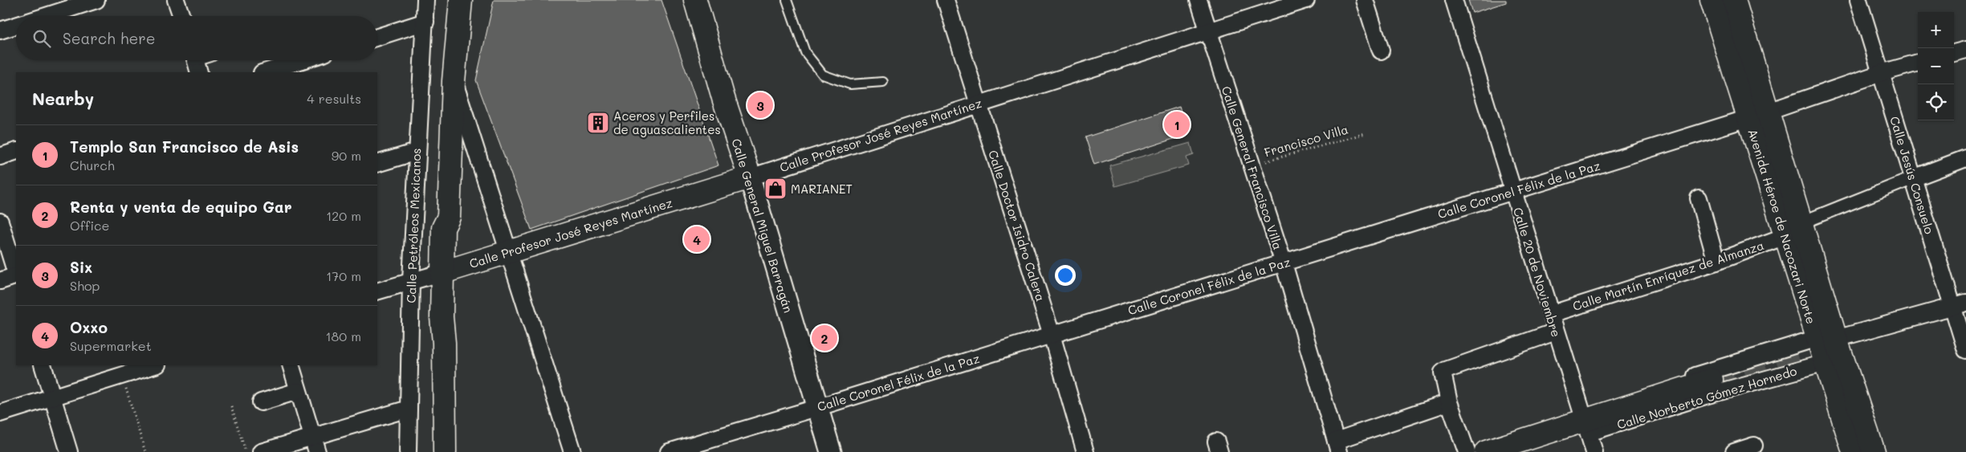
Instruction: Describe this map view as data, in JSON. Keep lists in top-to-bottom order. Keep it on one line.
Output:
{"streets":{"main road":["Calle Profesor José Reyes Martínez","Calle General Miguel Barragán","Avenida Héroe de Nacozari Norte","Calle Norberto Gómez Hornedo"],"street":["Calle General Francisco Villa","Calle Jesús Consuelo","Calle Coronel Félix de la Paz","Calle Petróleos Mexicanos","Calle Doctor Isidro Calera","Calle 20 de Noviembre","Calle Martín Enríquez de Almanza"],"path":["Francisco Villa"]},"crossings":[["Calle Profesor José Reyes Martínez","Calle General Francisco Villa"],["Calle Profesor José Reyes Martínez","Calle Petróleos Mexicanos"],["Calle Profesor José Reyes Martínez","Calle General Miguel Barragán"],["Calle Profesor José Reyes Martínez","Calle Doctor Isidro Calera"],["Francisco Villa","Calle General Francisco Villa"],["Calle General Francisco Villa","Calle Coronel Félix de la Paz"],["Calle Jesús Consuelo","Calle Coronel Félix de la Paz"],["Calle Jesús Consuelo","Calle Norberto Gómez Hornedo"],["Calle Coronel Félix de la Paz","Calle General Miguel Barragán"],["Calle Coronel Félix de la Paz","Calle Doctor Isidro Calera"],["Calle Coronel Félix de la Paz","Avenida Héroe de Nacozari Norte"],["Calle Coronel Félix de la Paz","Calle 20 de Noviembre"],["Avenida Héroe de Nacozari Norte","Calle Martín Enríquez de Almanza"],["Avenida Héroe de Nacozari Norte","Calle Norberto Gómez Hornedo"],["Calle 20 de Noviembre","Calle Martín Enríquez de Almanza"],["Calle 20 de Noviembre","Calle Norberto Gómez Hornedo"]],"places":{"building":["Aceros y Perfiles de aguascalientes"],"shop":["MARIANET"]},"page":{"map_buttons":["+","−"],"search":"Search here","heading":["Nearby","4 results"],"pins":["3","1","4","2"],"list":[{"mark":"1","name":"Templo San Francisco de Asis","note":"Church","value":"90 m"},{"mark":"2","name":"Renta y venta de equipo Gar","note":"Office","value":"120 m"},{"mark":"3","name":"Six","note":"Shop","value":"170 m"},{"mark":"4","name":"Oxxo","note":"Supermarket","value":"180 m"}]}}
